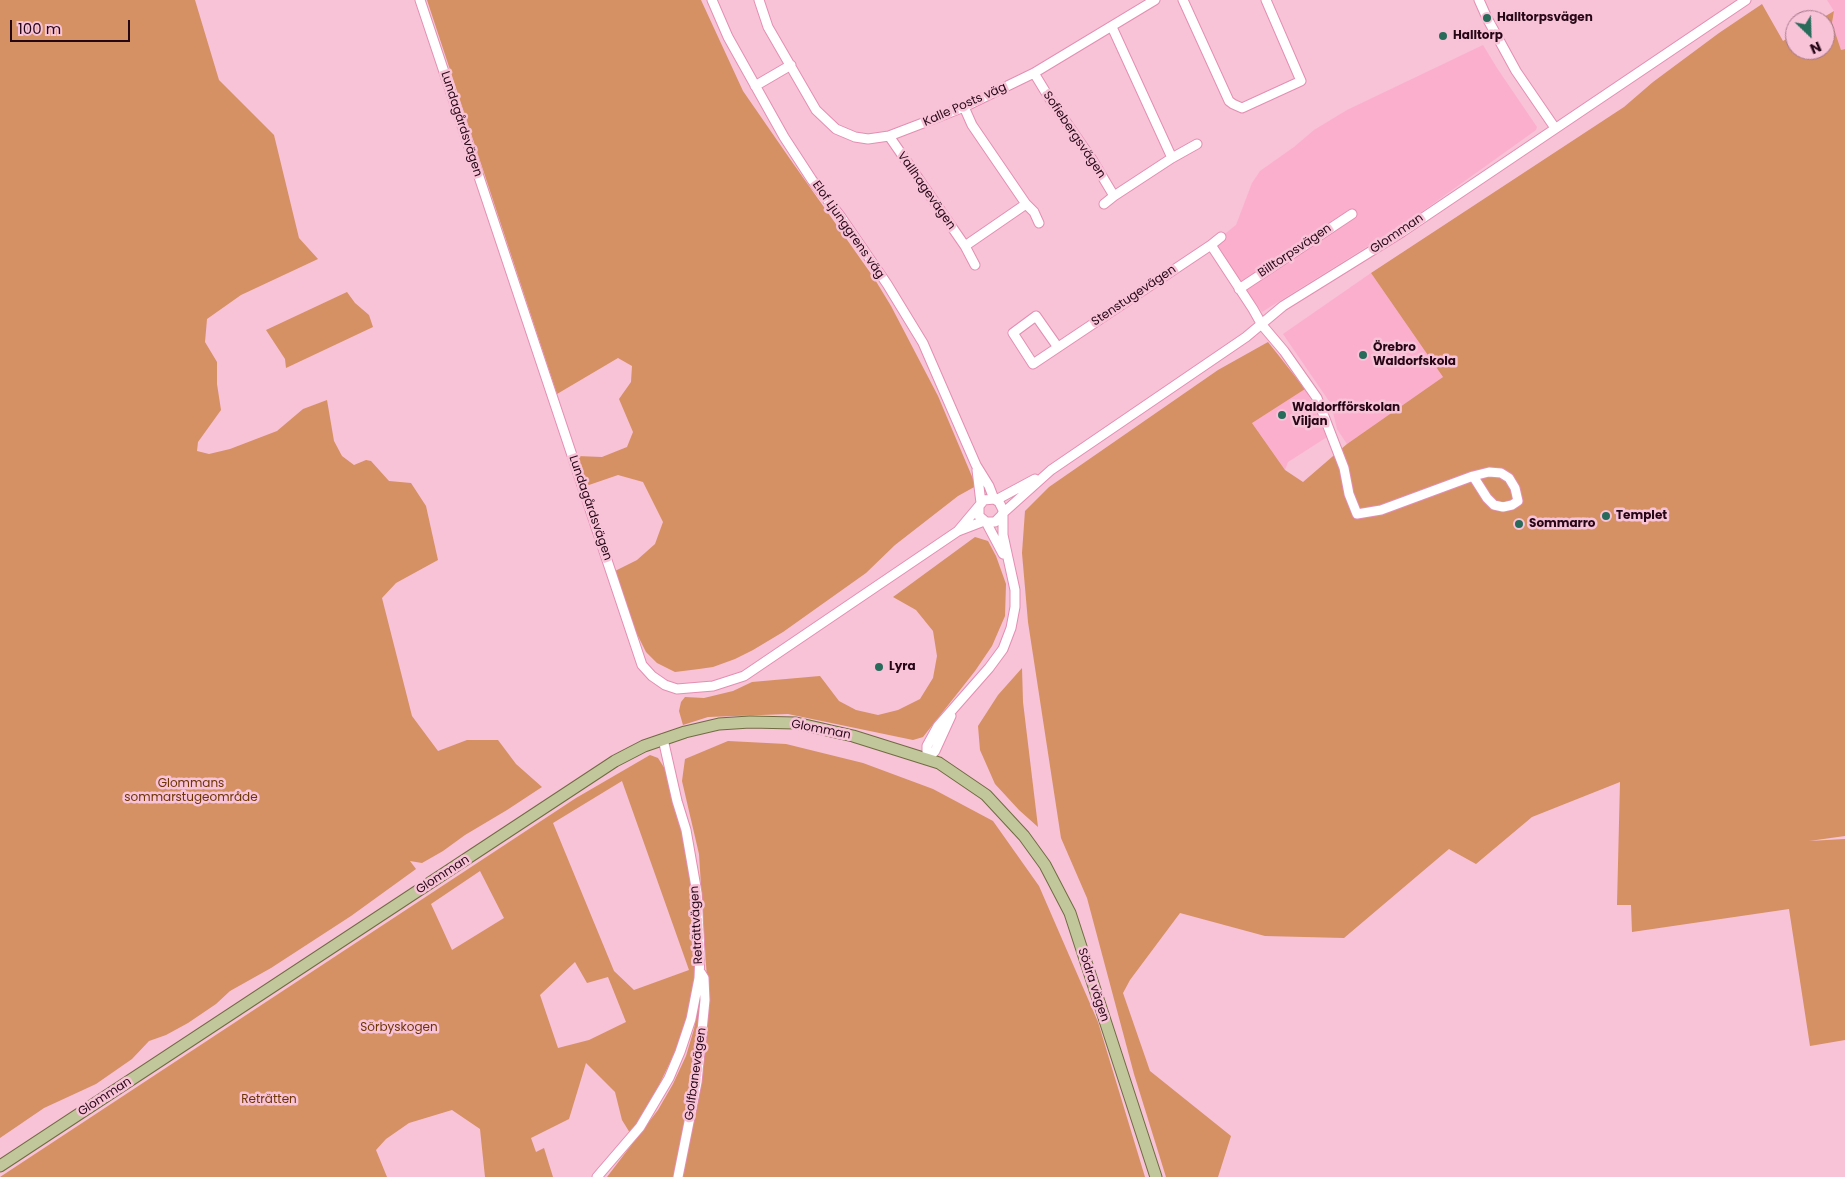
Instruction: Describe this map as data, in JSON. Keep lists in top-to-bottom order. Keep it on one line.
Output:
{"streets":{"main road":["Glomman","Södra vägen"],"street":["Kalle Posts väg","Lundagårdsvägen","Sofiebergsvägen","Vallhagevägen","Elof Ljunggrens väg","Billtorpsvägen","Stenstugevägen","Reträttvägen","Golfbanevägen"]},"crossings":[["Kalle Posts väg","Sofiebergsvägen"],["Kalle Posts väg","Vallhagevägen"],["Lundagårdsvägen","Elof Ljunggrens väg"],["Lundagårdsvägen","Glomman"],["Elof Ljunggrens väg","Glomman"],["Glomman","Reträttvägen"],["Glomman","Södra vägen"],["Reträttvägen","Golfbanevägen"]],"parks":["Glommans sommarstugeområde","Sörbyskogen","Reträtten"],"places":["Halltorpsvägen","Halltorp","Örebro Waldorfskola","Waldorfförskolan Viljan","Templet","Sommarro","Lyra"],"scale_bar":"100 m","north":"bottom right"}
